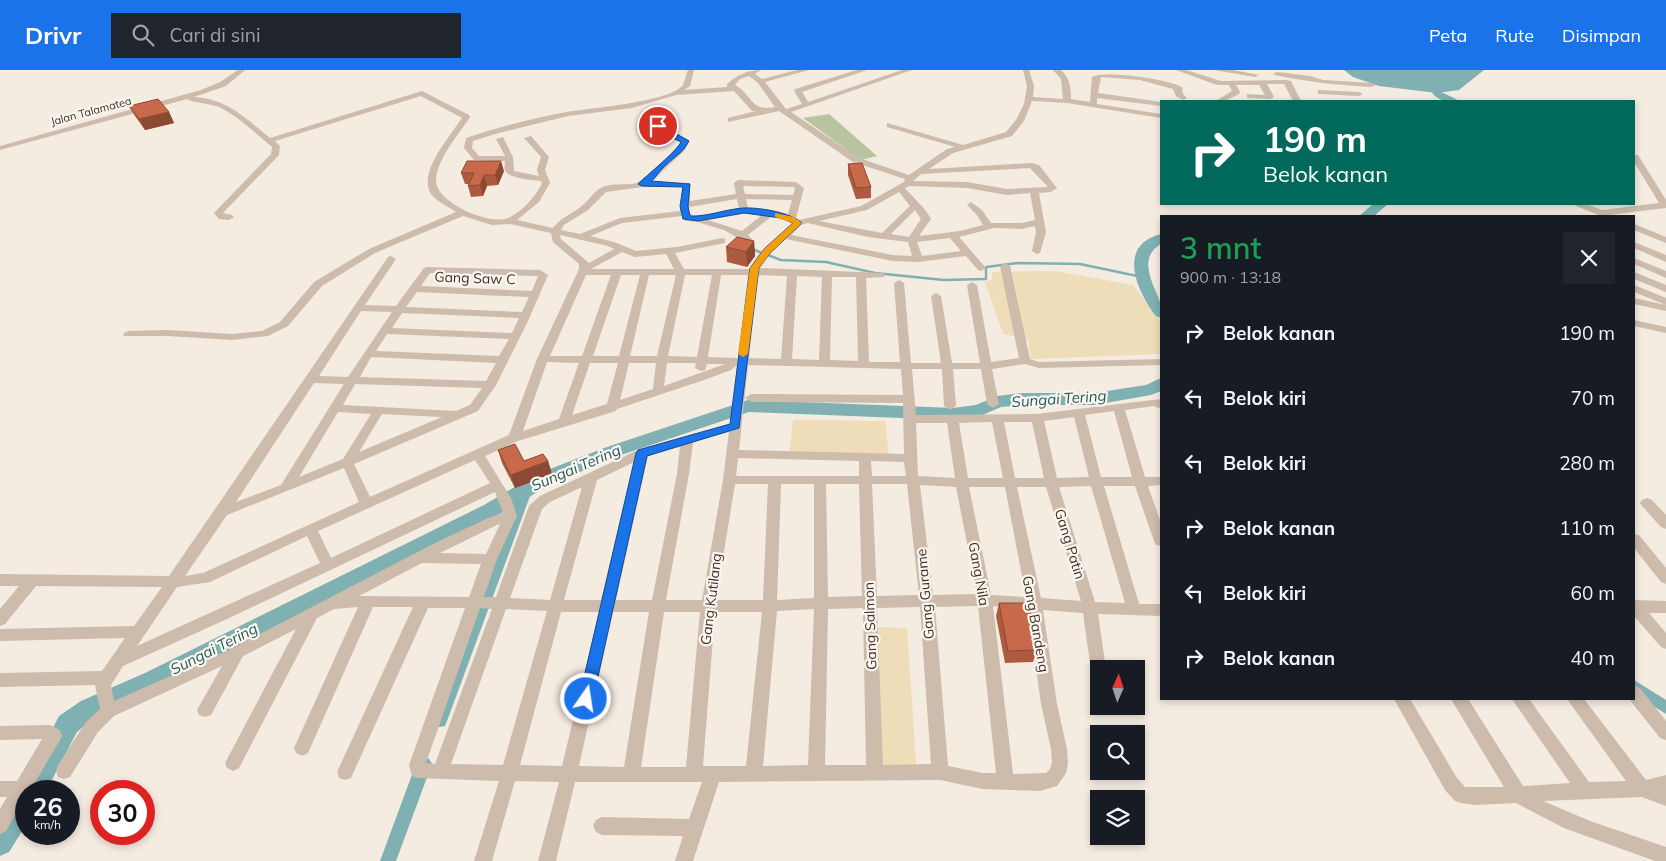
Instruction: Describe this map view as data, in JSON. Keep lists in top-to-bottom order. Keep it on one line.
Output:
{"streets":{"street":["Jalan Talamatea","Gang Saw C","Gang Patin","Gang Nila","Gang Gurame","Gang Kutilang","Gang Bandeng","Gang Salmon"]},"crossings":[["Gang Nila","Gang Bandeng"]],"water":["Sungai Tering"],"north":"top","page":{"header":"Drivr","search":"Cari di sini","nav":["Peta","Rute","Disimpan"],"turn":["190 m","Belok kanan"],"heading":["3 mnt","900 m · 13:18"],"list":[{"name":"Belok kanan","value":"190 m"},{"name":"Belok kiri","value":"70 m"},{"name":"Belok kiri","value":"280 m"},{"name":"Belok kanan","value":"110 m"},{"name":"Belok kiri","value":"60 m"},{"name":"Belok kanan","value":"40 m"}],"speed":"26 km/h","limit":"30"}}
